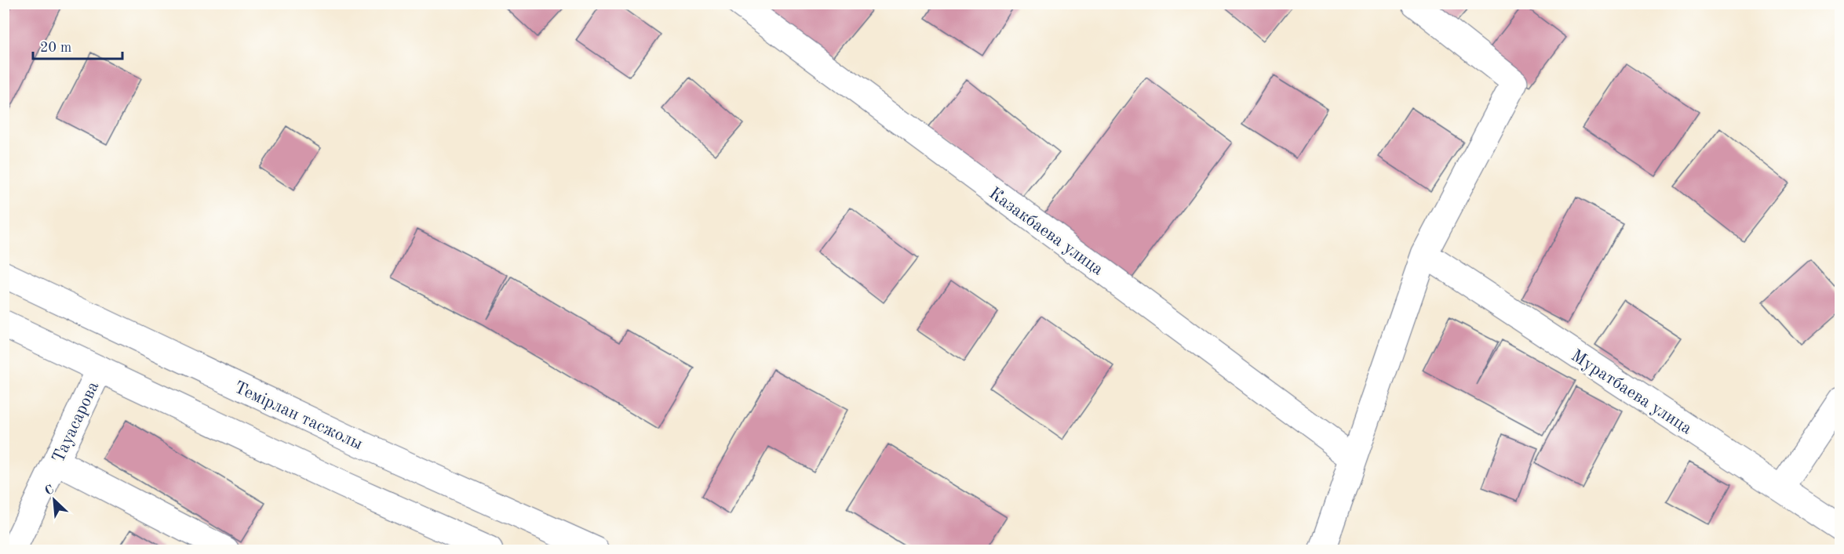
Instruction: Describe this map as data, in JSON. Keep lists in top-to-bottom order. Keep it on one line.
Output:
{"streets":{"street":["Казакбаева улица","Муратбаева улица","Темірлан тасжолы","Тауасарова"]},"scale_bar":"20 m","north":"top left"}
